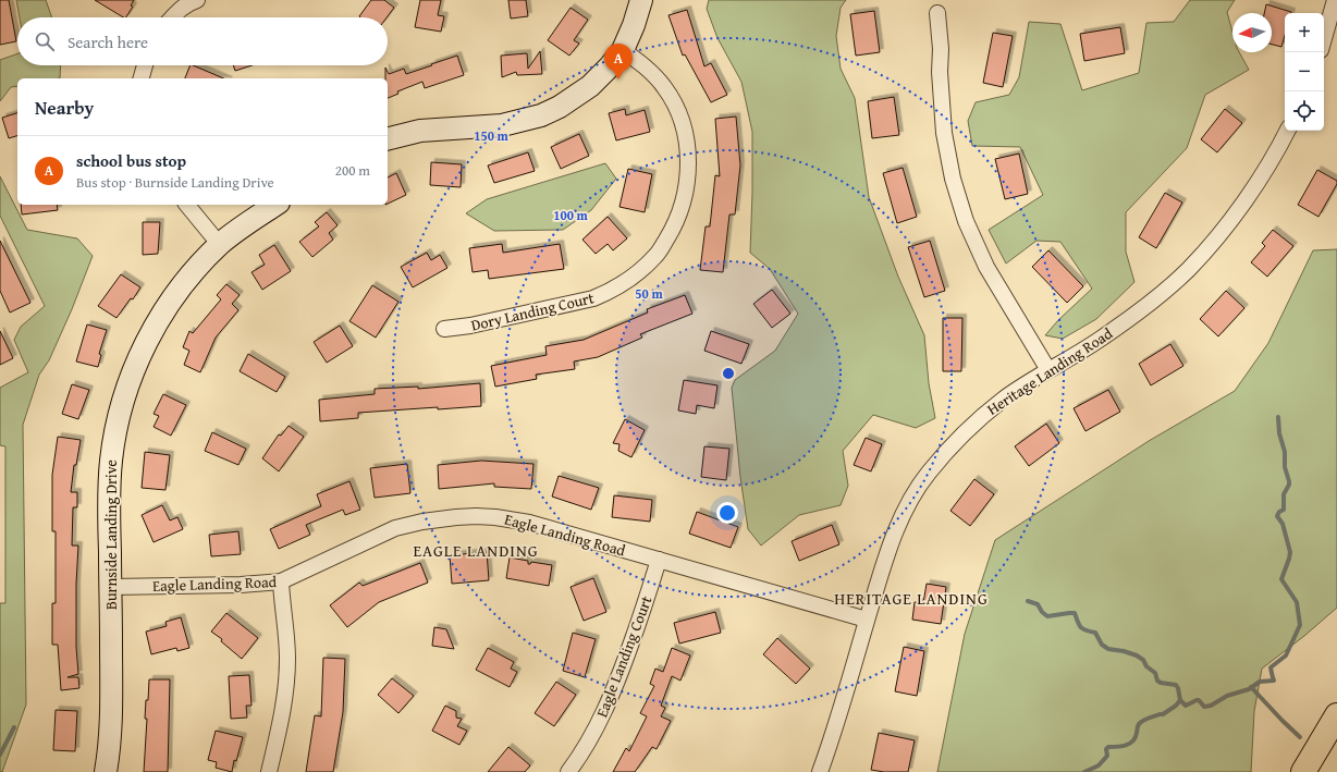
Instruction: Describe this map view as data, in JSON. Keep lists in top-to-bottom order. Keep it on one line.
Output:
{"streets":{"street":["Dory Landing Court","Heritage Landing Road","Burnside Landing Drive","Eagle Landing Road","Eagle Landing Court"]},"crossings":[["Heritage Landing Road","Eagle Landing Road"],["Burnside Landing Drive","Eagle Landing Road"],["Eagle Landing Road","Eagle Landing Court"]],"districts":["EAGLE LANDING","HERITAGE LANDING"],"north":"left","page":{"map_buttons":["+","−"],"search":"Search here","pins":"A","heading":"Nearby","list":[{"mark":"A","name":"school bus stop","note":"Bus stop · Burnside Landing Drive","value":"200 m"}]},"rings":["150 m","100 m","50 m"]}
